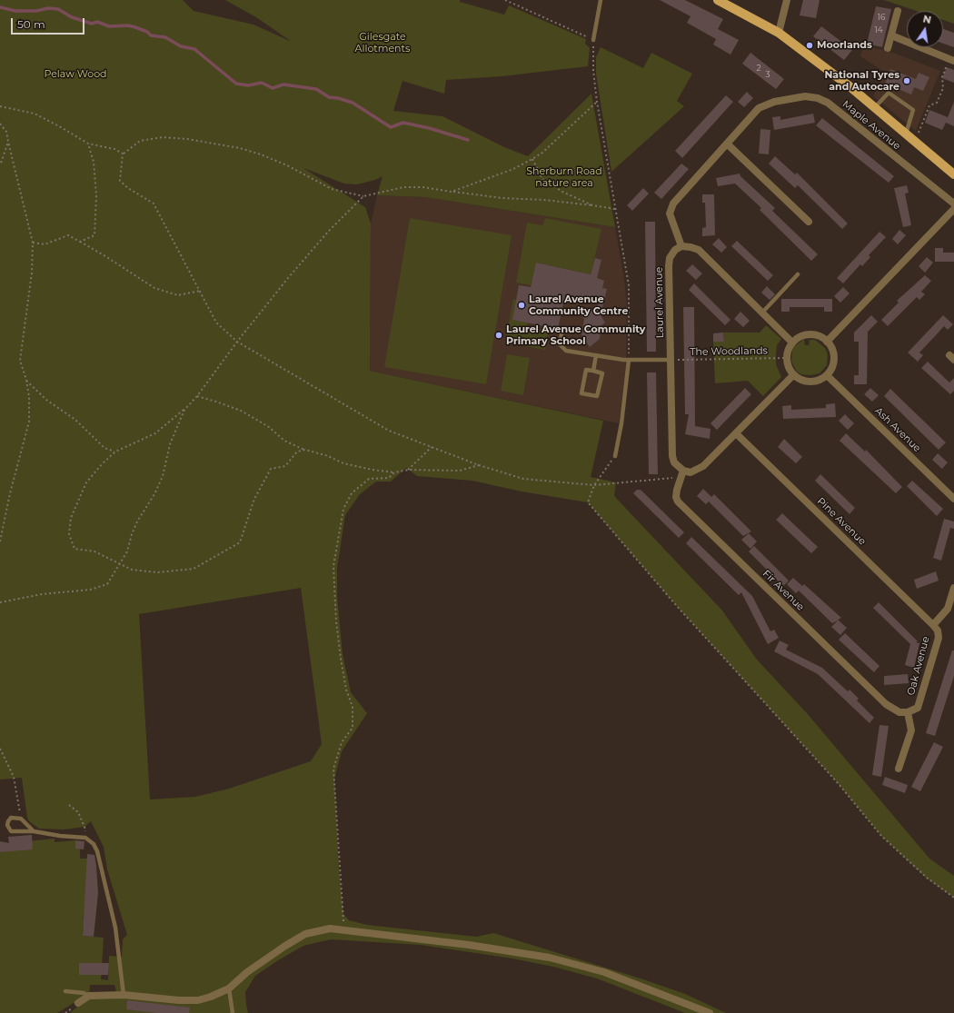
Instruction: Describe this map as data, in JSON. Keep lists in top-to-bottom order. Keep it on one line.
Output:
{"streets":{"street":["Maple Avenue","Laurel Avenue","Ash Avenue","Pine Avenue","Fir Avenue","Oak Avenue"],"path":["The Woodlands"]},"crossings":[["Laurel Avenue","The Woodlands"],["Laurel Avenue","Fir Avenue"],["The Woodlands","Ash Avenue"],["Pine Avenue","Oak Avenue"],["Fir Avenue","Oak Avenue"]],"parks":["Gilesgate Allotments","Pelaw Wood","Sherburn Road nature area"],"places":["Moorlands","National Tyres and Autocare","Laurel Avenue Community Centre","Laurel Avenue Community Primary School"],"house_numbers":["16","14","2","3"],"scale_bar":"50 m","north":"top"}
